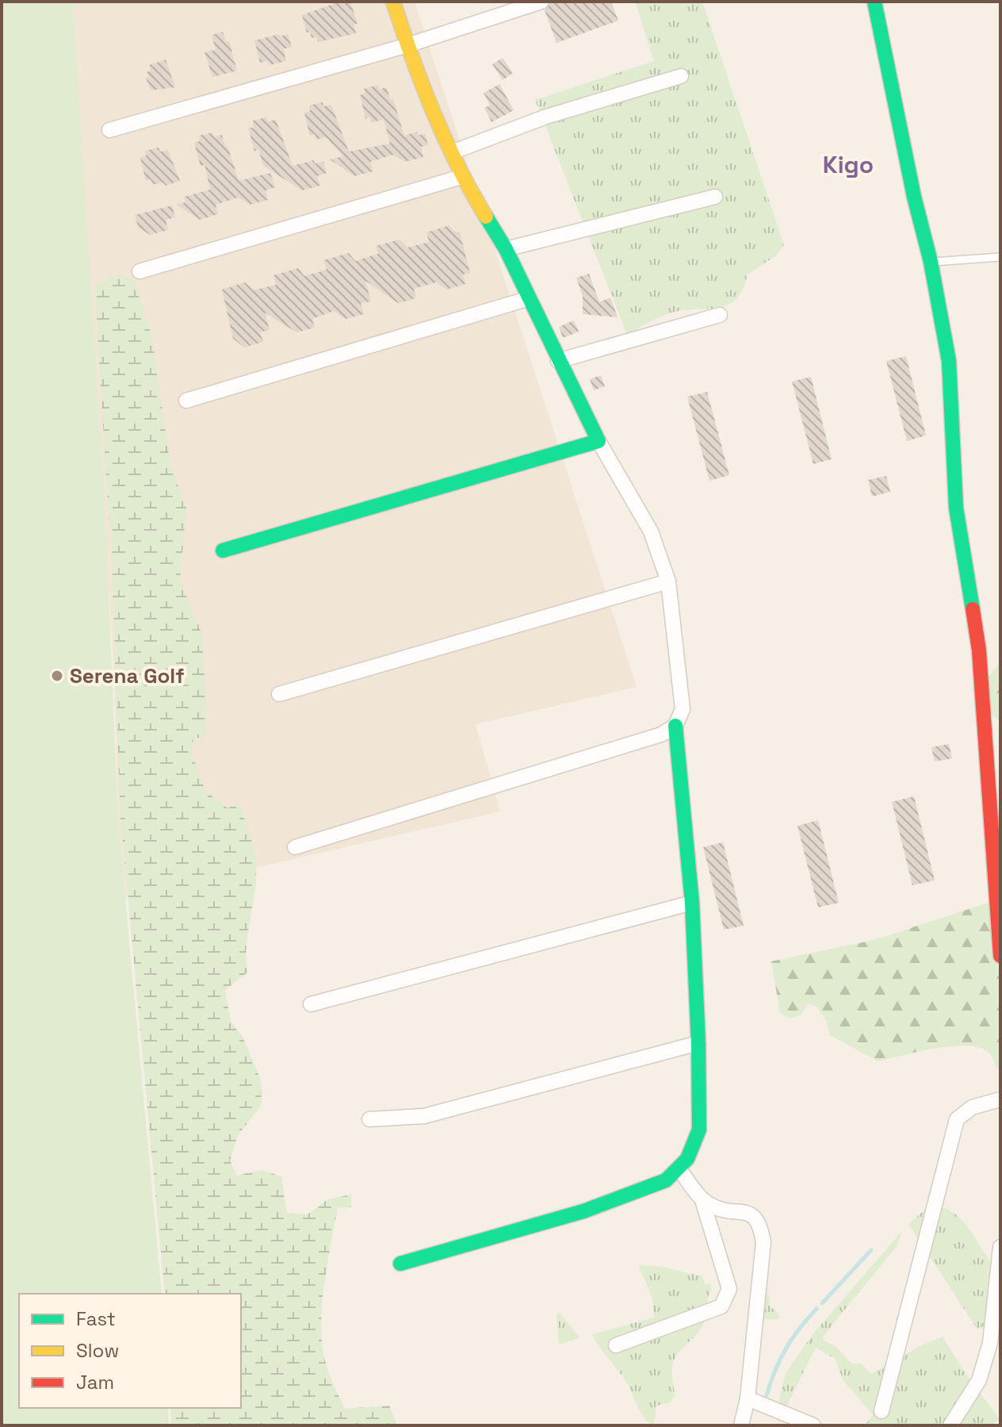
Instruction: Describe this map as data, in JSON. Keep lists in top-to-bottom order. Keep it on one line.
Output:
{"districts":["Kigo"],"places":["Serena Golf"],"legend":["Fast","Slow","Jam"]}
